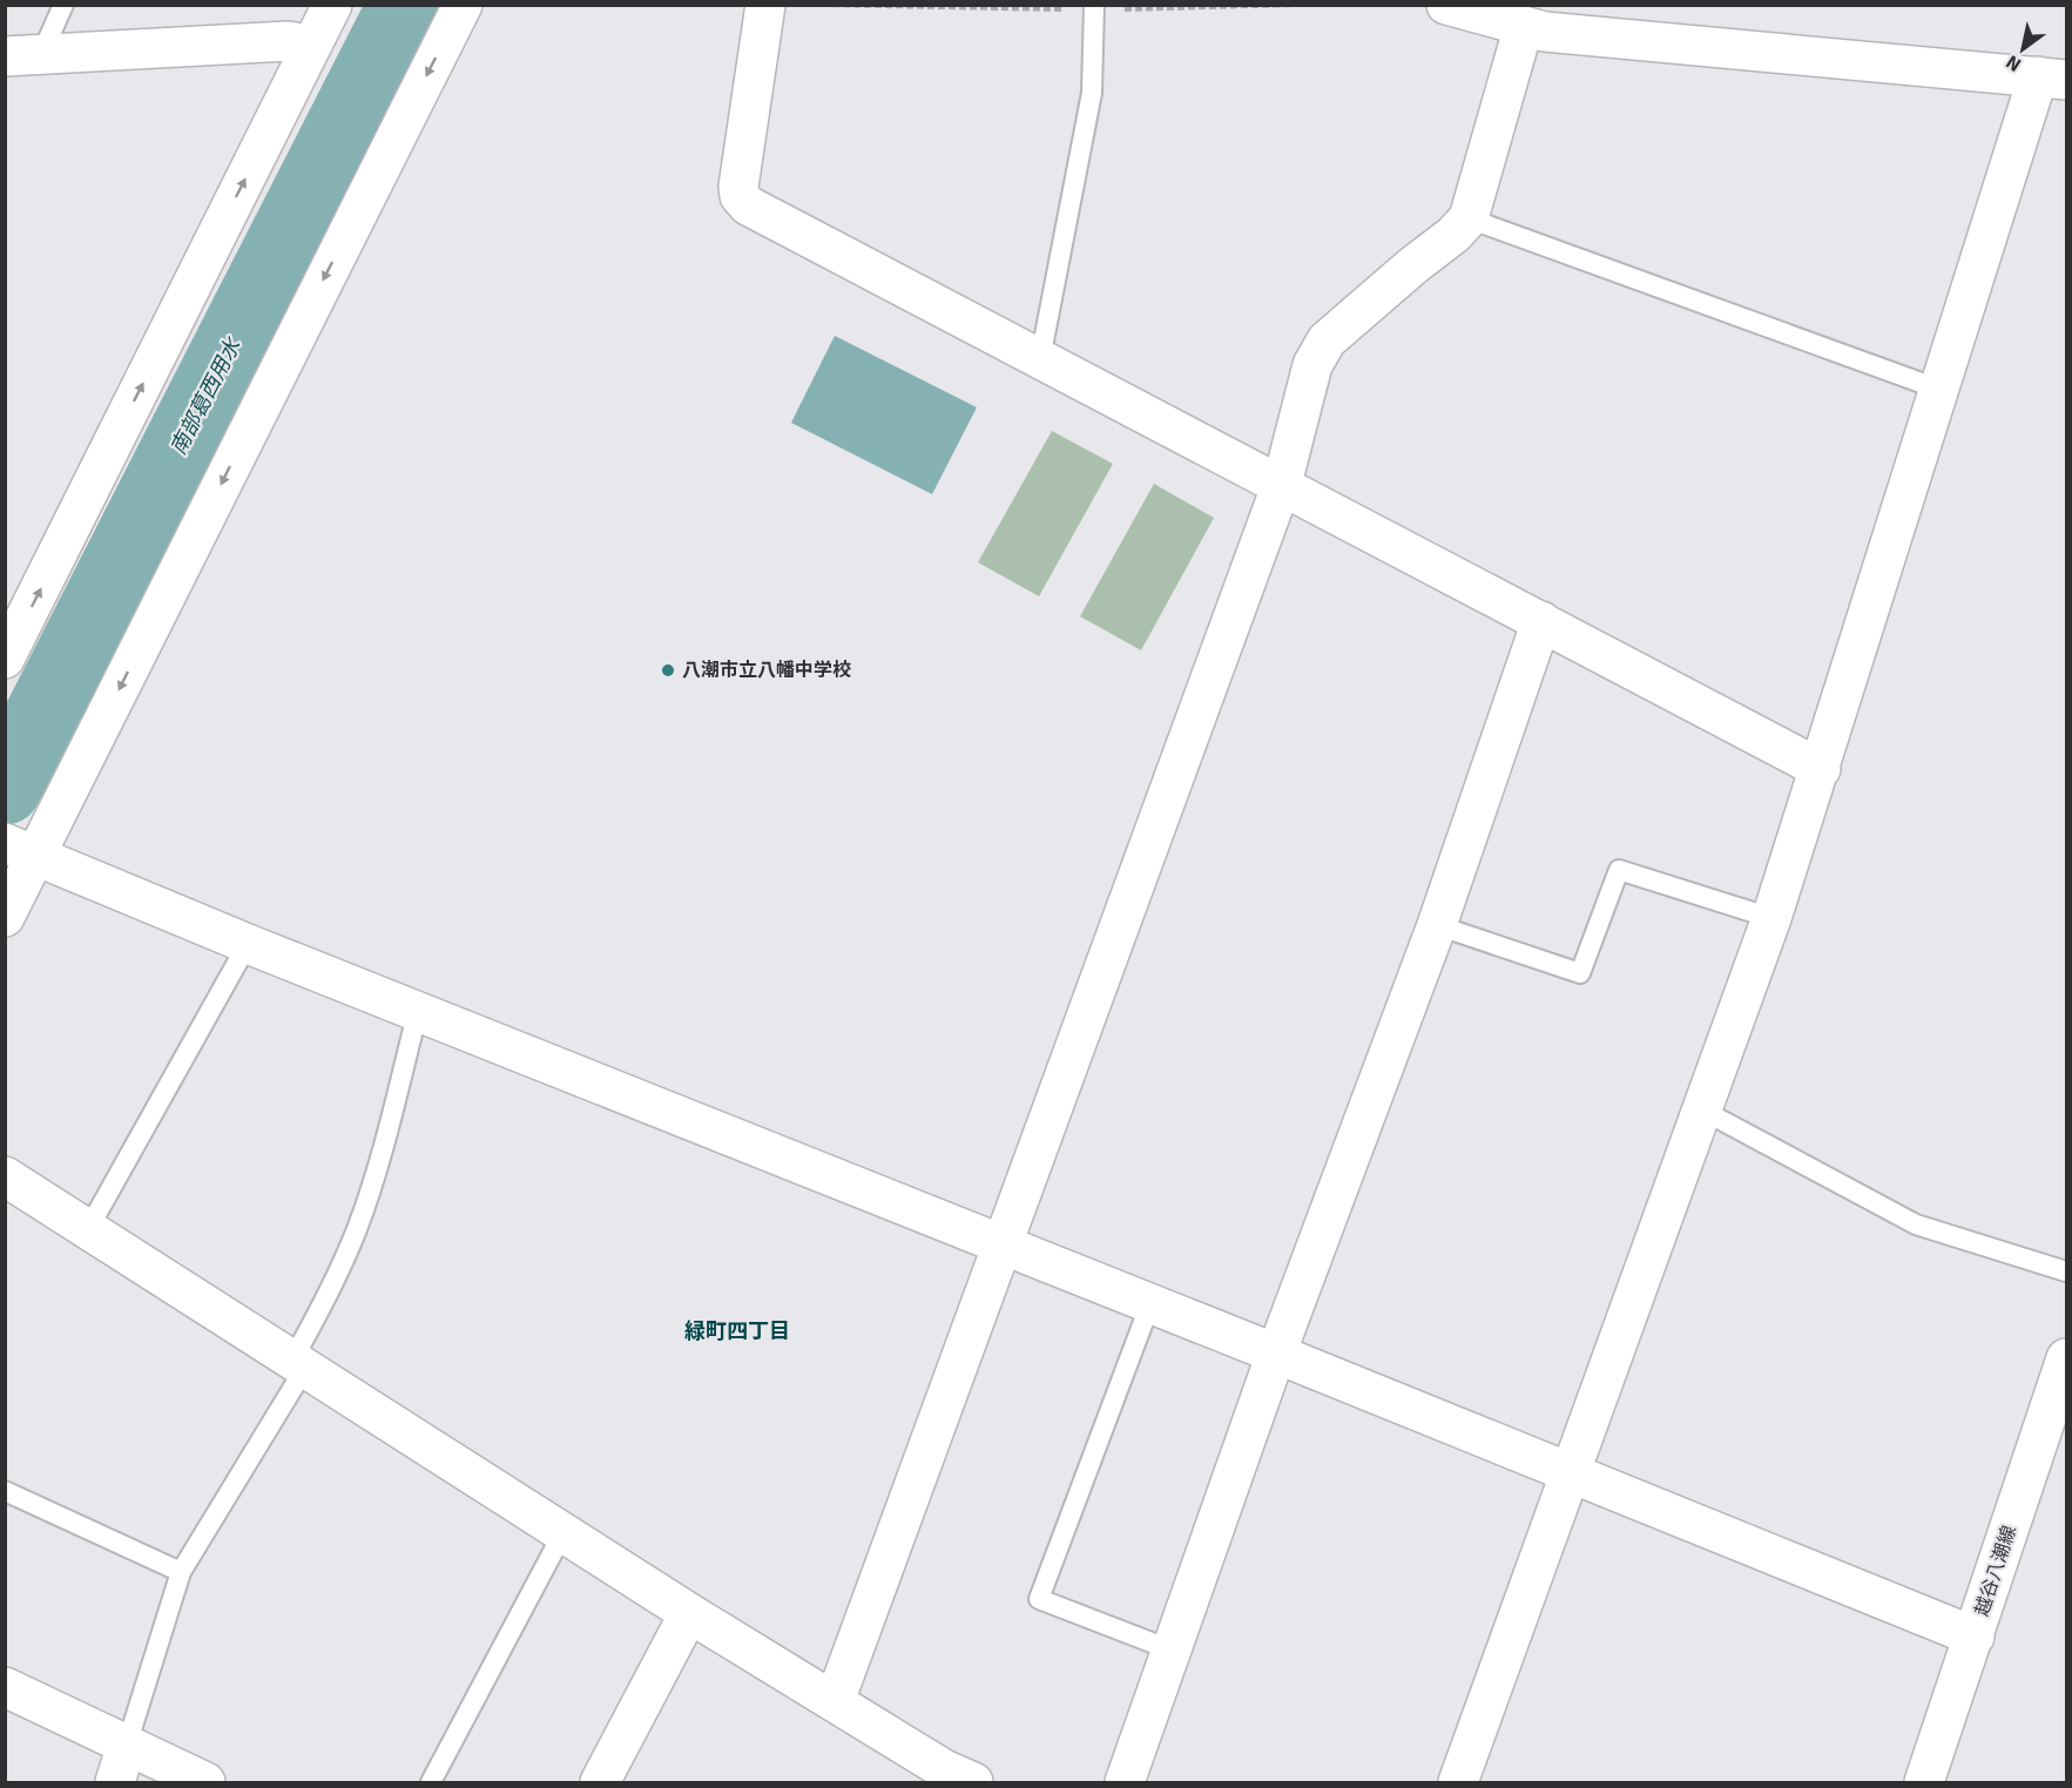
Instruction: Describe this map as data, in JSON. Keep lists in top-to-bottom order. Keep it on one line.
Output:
{"streets":{"street":["越谷八潮線"]},"districts":["緑町四丁目"],"water":["南部葛西用水"],"places":["八潮市立八幡中学校"],"north":"bottom left"}
